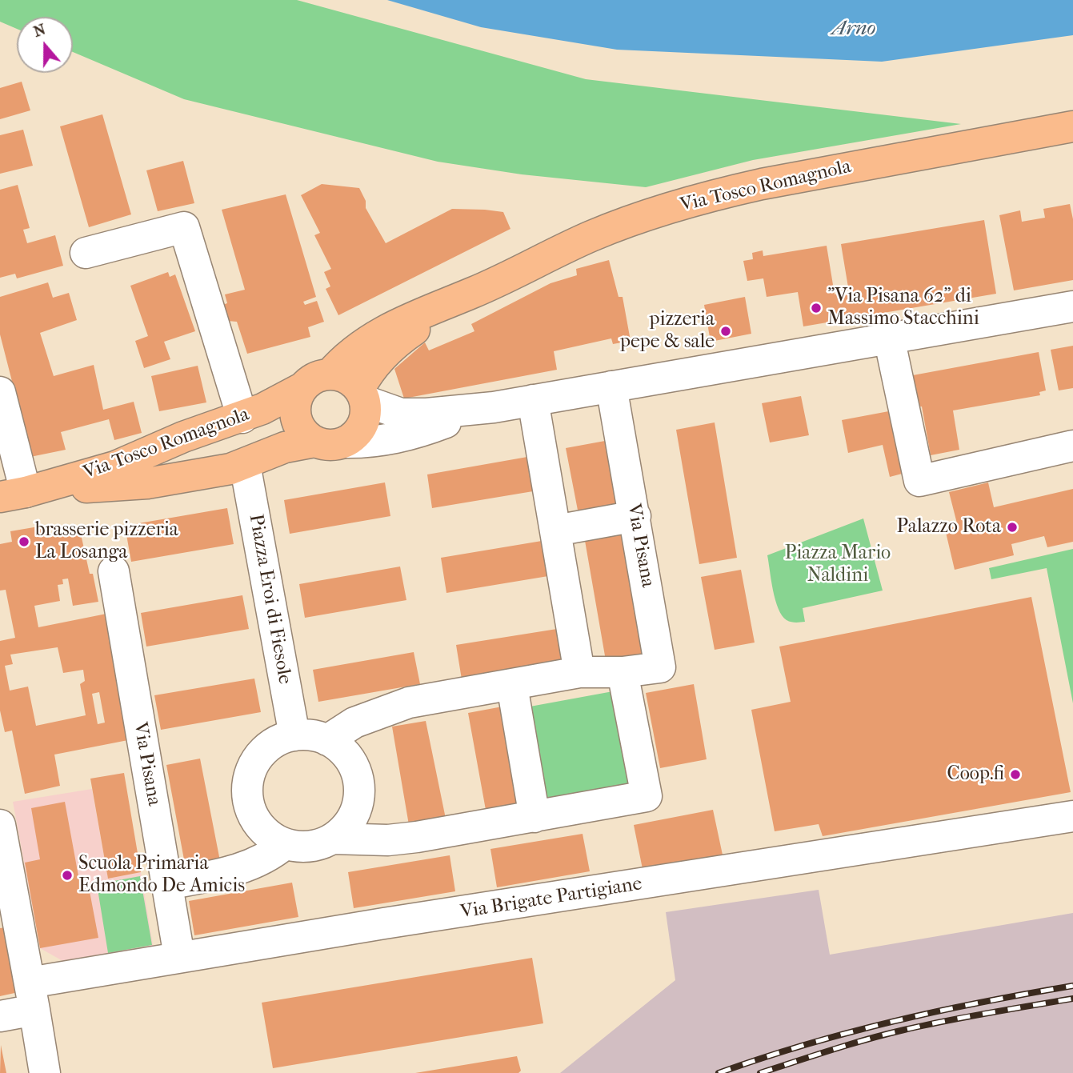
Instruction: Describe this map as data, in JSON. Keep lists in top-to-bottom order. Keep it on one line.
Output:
{"streets":{"main road":["Via Tosco Romagnola"],"street":["Via Pisana","Piazza Eroi di Fiesole","Via Brigate Partigiane"]},"crossings":[["Via Tosco Romagnola","Piazza Eroi di Fiesole"],["Via Pisana","Via Brigate Partigiane"]],"water":["Arno"],"parks":["Piazza Mario Naldini"],"places":["\"Via Pisana 62\" di Massimo Stacchini","pizzeria pepe & sale","Palazzo Rota","brasserie pizzeria La Losanga","Coop.fi","Scuola Primaria Edmondo De Amicis"],"north":"top"}
